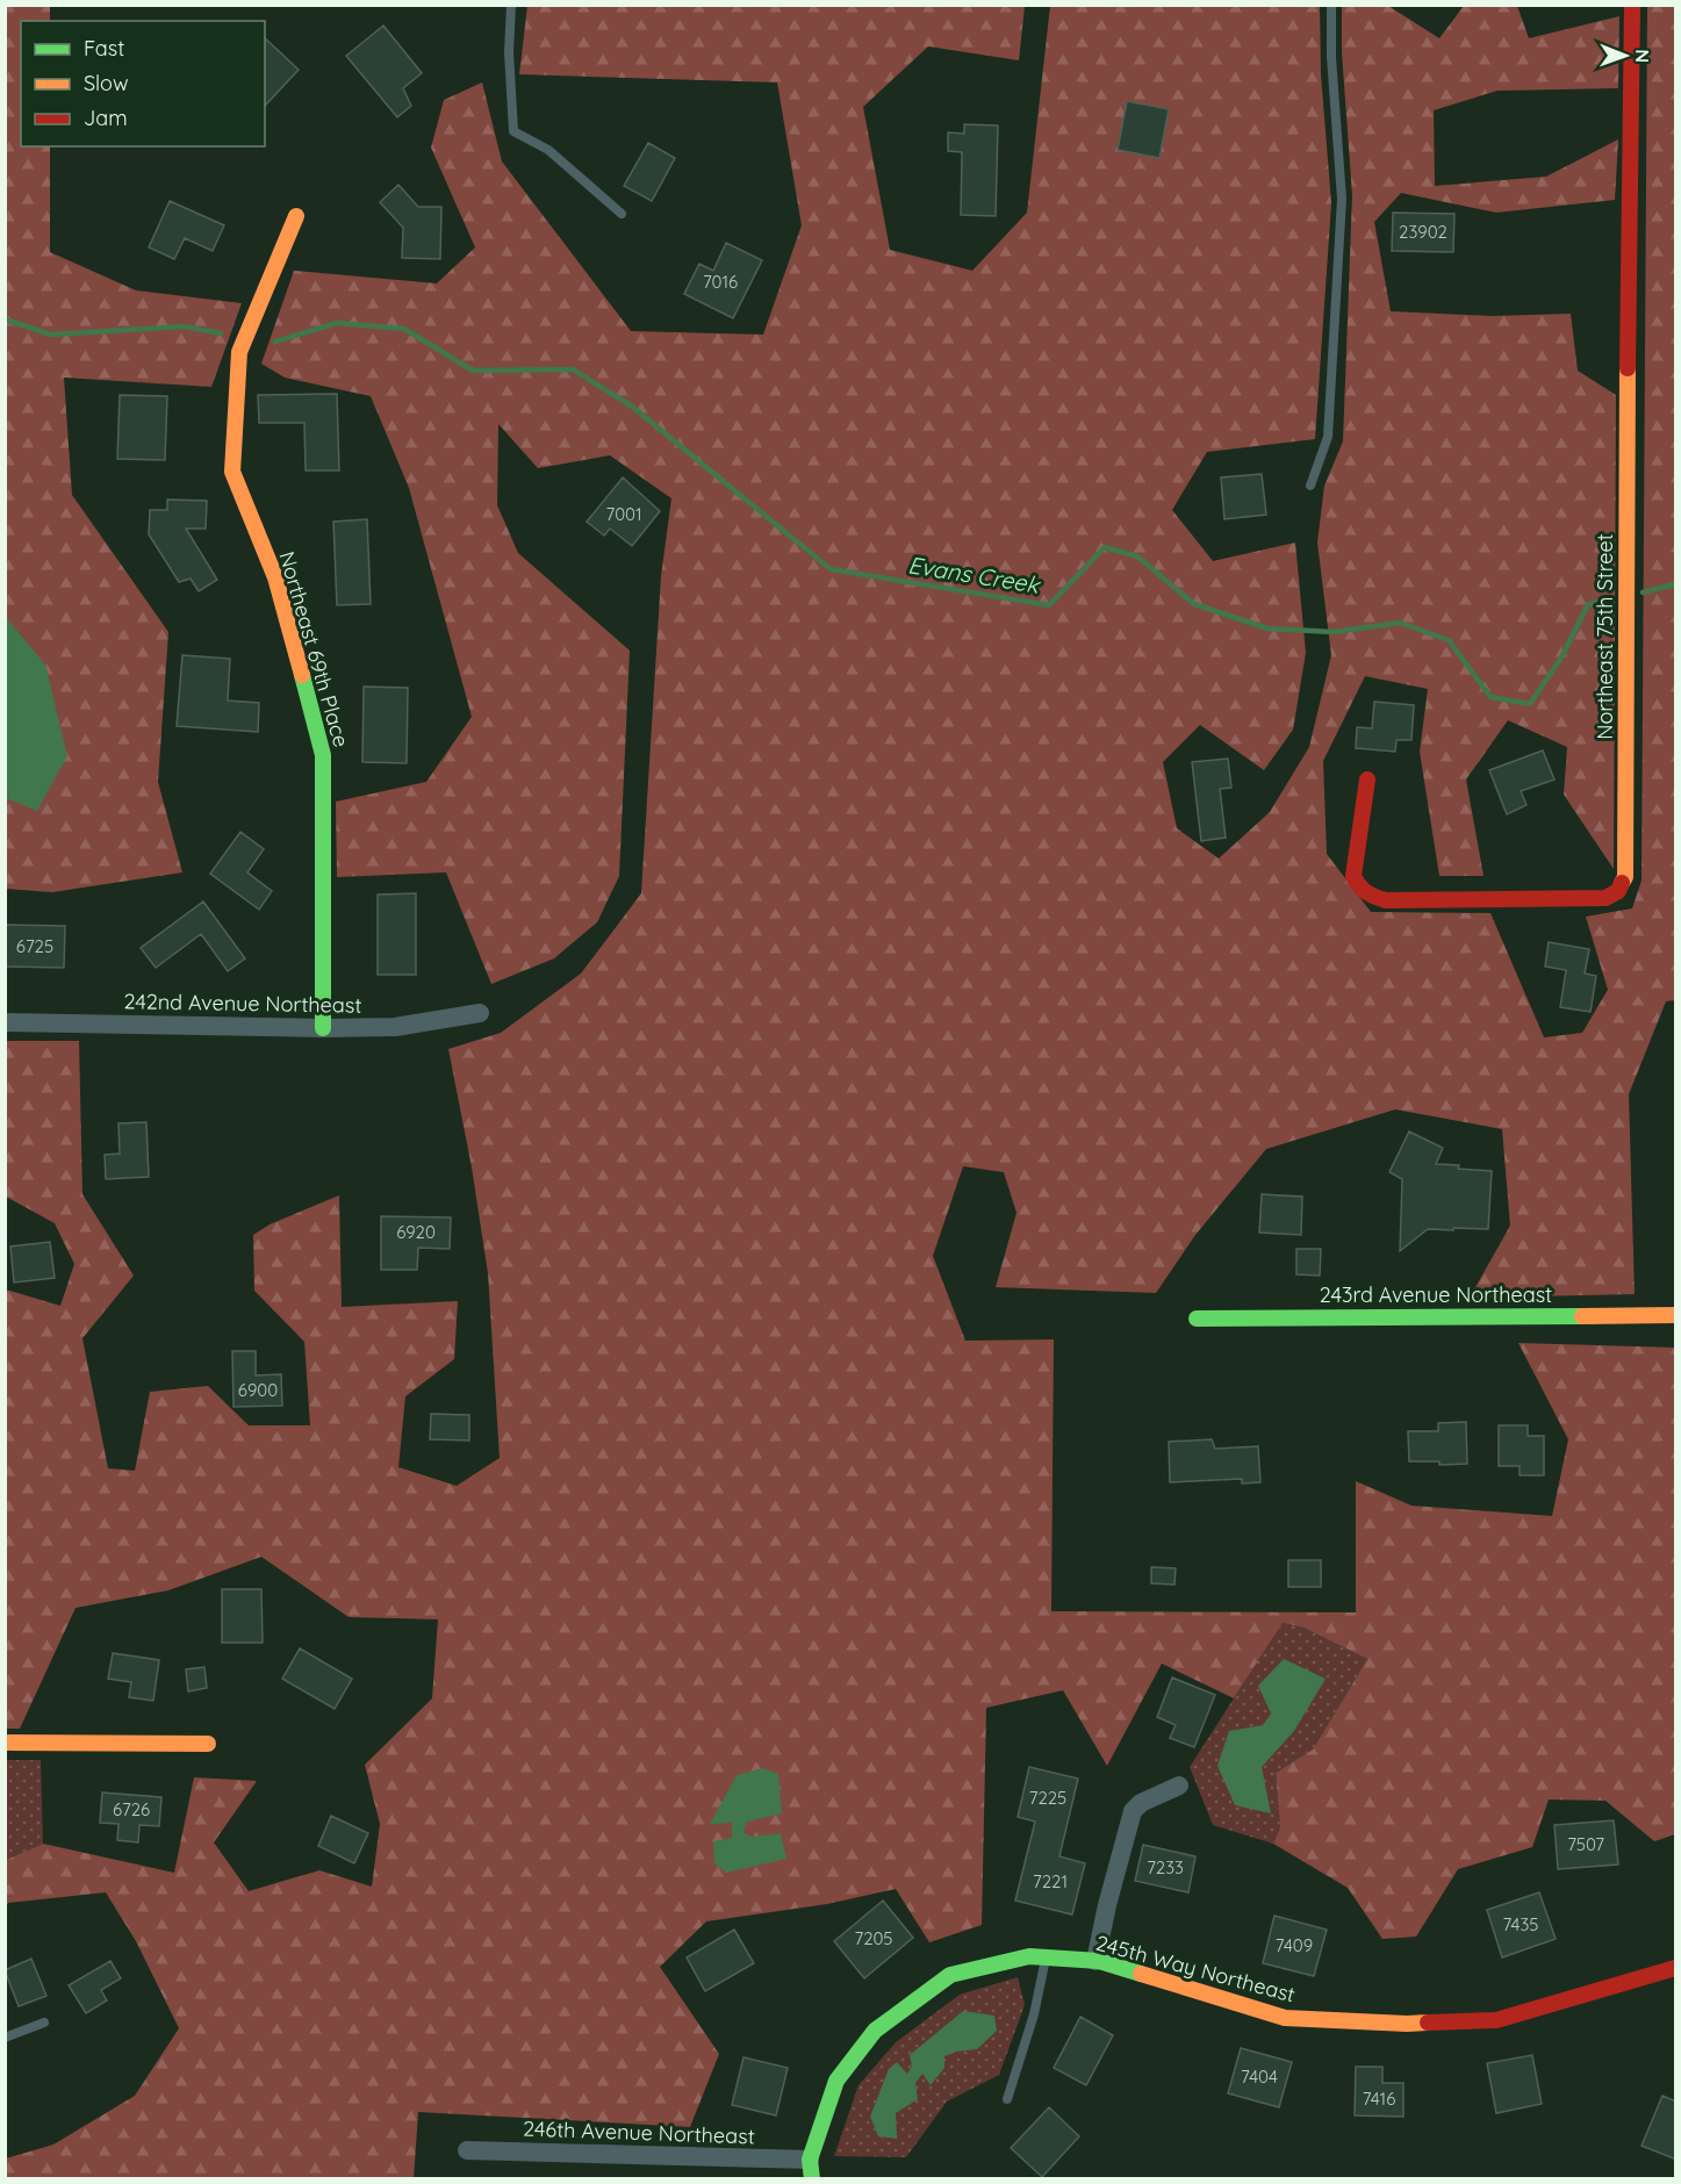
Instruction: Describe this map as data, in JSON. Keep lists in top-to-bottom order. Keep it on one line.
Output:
{"streets":{"street":["Northeast 75th Street","Northeast 69th Place","242nd Avenue Northeast","243rd Avenue Northeast","245th Way Northeast","246th Avenue Northeast"]},"crossings":[["Northeast 69th Place","242nd Avenue Northeast"],["245th Way Northeast","246th Avenue Northeast"]],"water":["Evans Creek"],"house_numbers":["23902","7016","7001","6725","6920","6900","7225","6726","7507","7233","7221","7435","7205","7409","7404","7416"],"legend":["Fast","Slow","Jam"],"north":"right"}
